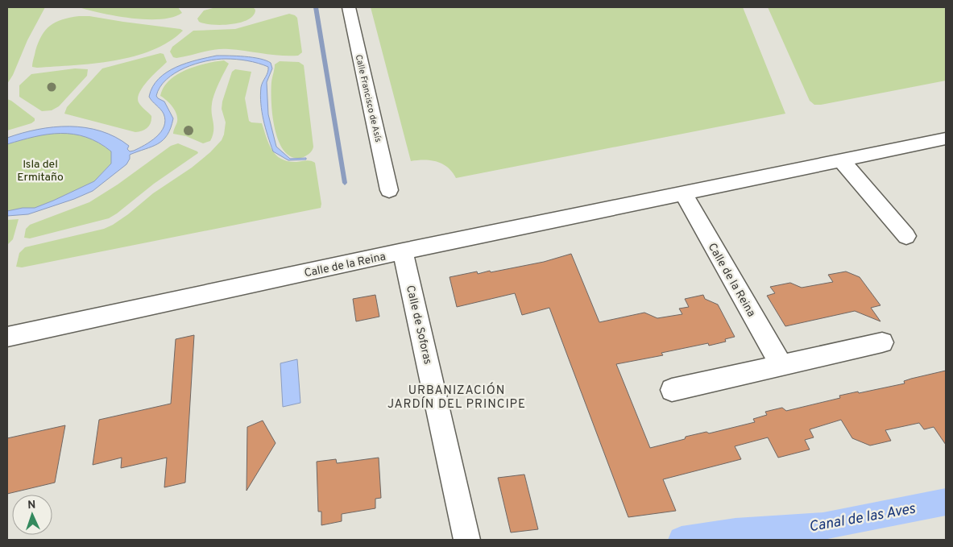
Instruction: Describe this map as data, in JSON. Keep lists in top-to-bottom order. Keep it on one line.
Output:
{"streets":{"street":["Calle Francisco de Asís","Calle de la Reina","Calle de Soforas"]},"crossings":[["Calle de la Reina","Calle de Soforas"]],"districts":["URBANIZACIÓN JARDÍN DEL PRINCIPE"],"water":["Canal de las Aves"],"parks":["Isla del Ermitaño"],"north":"top"}
